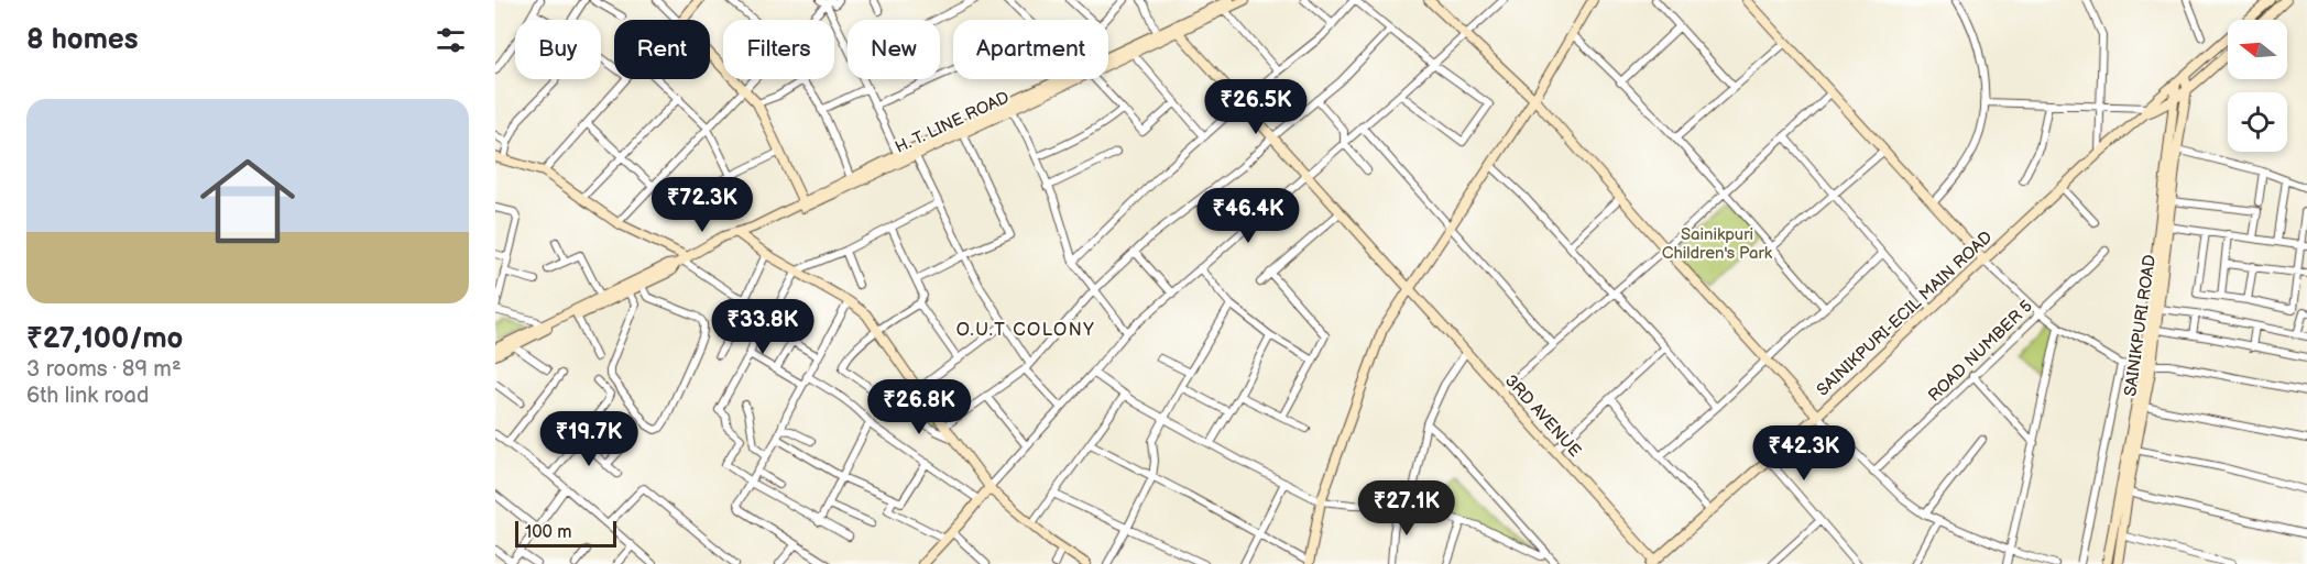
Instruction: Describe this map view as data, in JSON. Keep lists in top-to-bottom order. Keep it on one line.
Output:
{"streets":{"street":["H. T. LINE ROAD","SAINIKPURI-ECIL MAIN ROAD","SAINIKPURI ROAD","ROAD NUMBER 5","3RD AVENUE"]},"crossings":[["H. T. LINE ROAD","3RD AVENUE"],["SAINIKPURI-ECIL MAIN ROAD","SAINIKPURI ROAD"],["SAINIKPURI-ECIL MAIN ROAD","3RD AVENUE"]],"districts":["O.U.T COLONY"],"parks":["Sainikpuri Children's Park"],"scale_bar":"100 m","north":"left","page":{"heading":"8 homes","chip":["Buy","Rent","Filters","New","Apartment"],"list":[{"name":"₹27,100/mo","note":"3 rooms · 89 m² · 6th link road"}],"price":["₹26.5K","₹72.3K","₹46.4K","₹33.8K","₹26.8K","₹19.7K","₹42.3K","₹27.1K"],"scale":"100 m"}}
